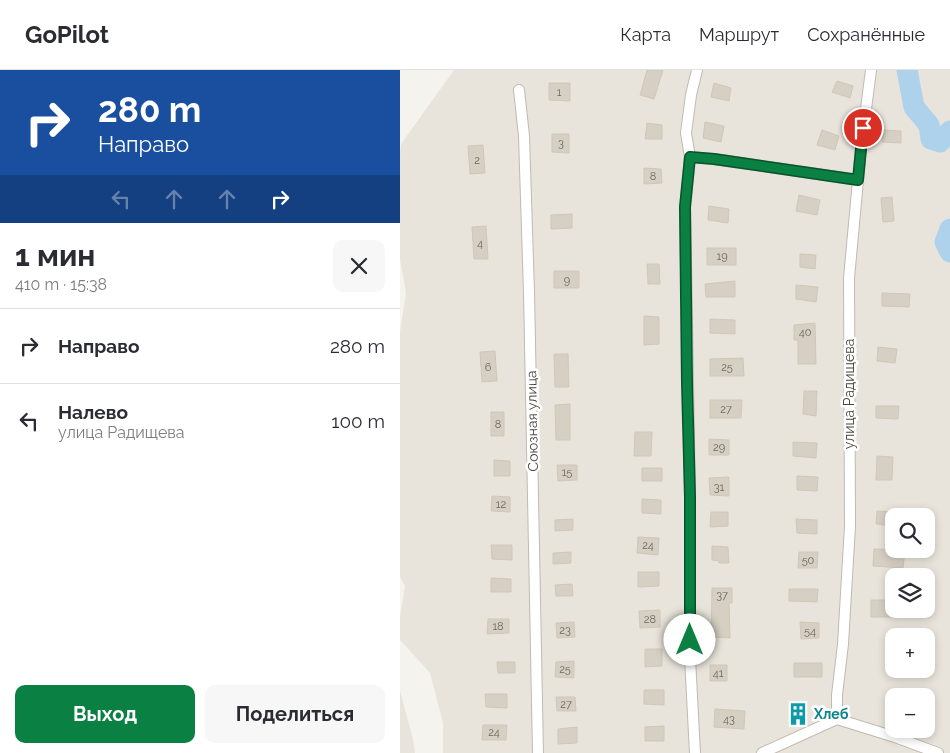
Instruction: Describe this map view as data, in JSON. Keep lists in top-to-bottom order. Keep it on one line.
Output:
{"streets":{"street":["улица Радищева","Союзная улица"]},"places":{"building":["Хлеб"]},"house_numbers":["1","3","2","8","4","19","9","40","6","25","27","8","29","15","31","12","24","50","37","28","18","23","54","25","41","27","43","24"],"page":{"header":"GoPilot","nav":["Карта","Маршрут","Сохранённые"],"turn":["280 m","Направо"],"heading":["1 мин","410 m · 15:38"],"list":[{"name":"Направо","value":"280 m"},{"name":"Налево","note":"улица Радищева","value":"100 m"}],"map_buttons":["+","−"],"buttons":["Выход","Поделиться"]}}
